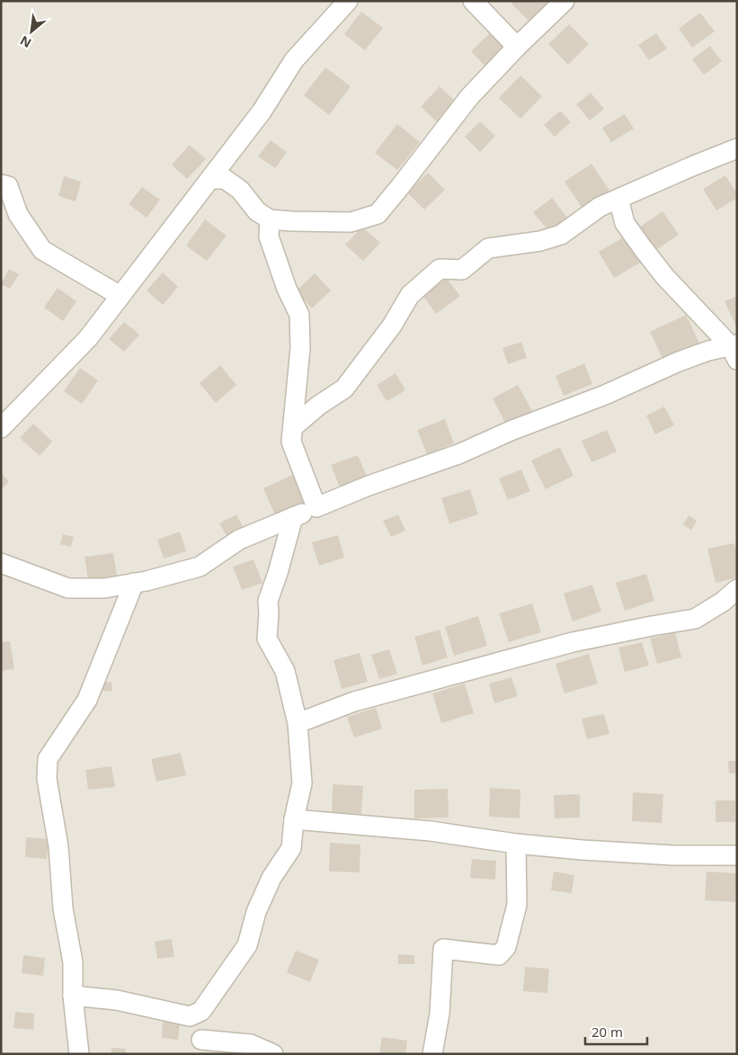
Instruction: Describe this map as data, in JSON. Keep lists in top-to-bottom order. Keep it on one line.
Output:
{"scale_bar":"20 m","north":"bottom left"}
